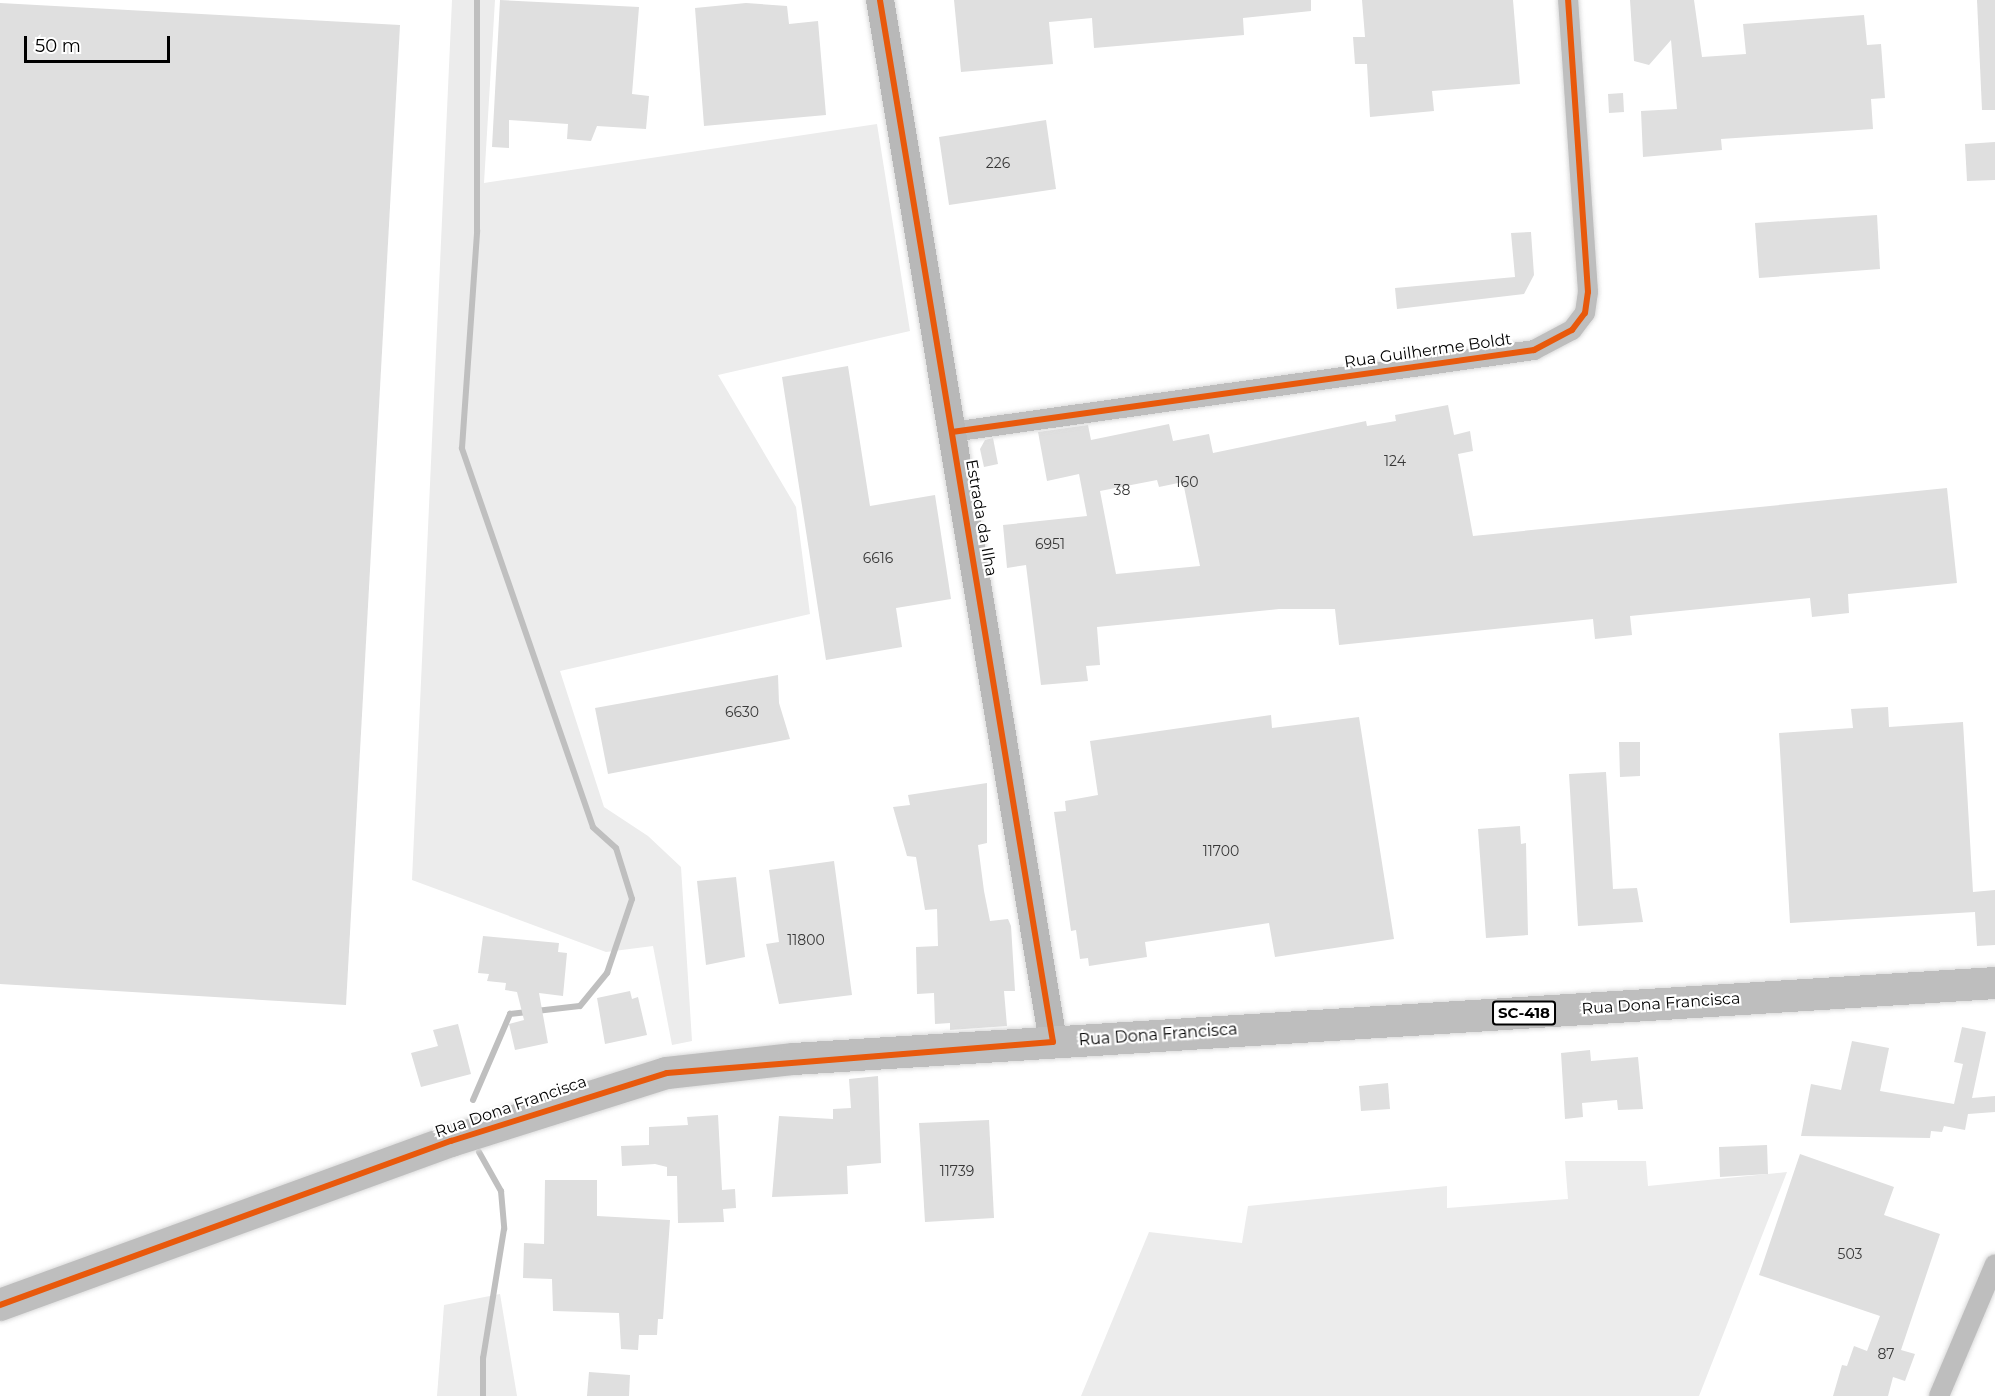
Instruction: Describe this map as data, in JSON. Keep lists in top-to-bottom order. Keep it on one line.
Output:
{"streets":{"main road":["Rua Dona Francisca","SC-418"],"street":["Rua Guilherme Boldt","Estrada da Ilha"]},"crossings":[["Rua Guilherme Boldt","Estrada da Ilha"],["Estrada da Ilha","Rua Dona Francisca"]],"house_numbers":["226","124","160","38","6951","6616","6630","11700","11800","11739","503","87"],"scale_bar":"50 m"}
